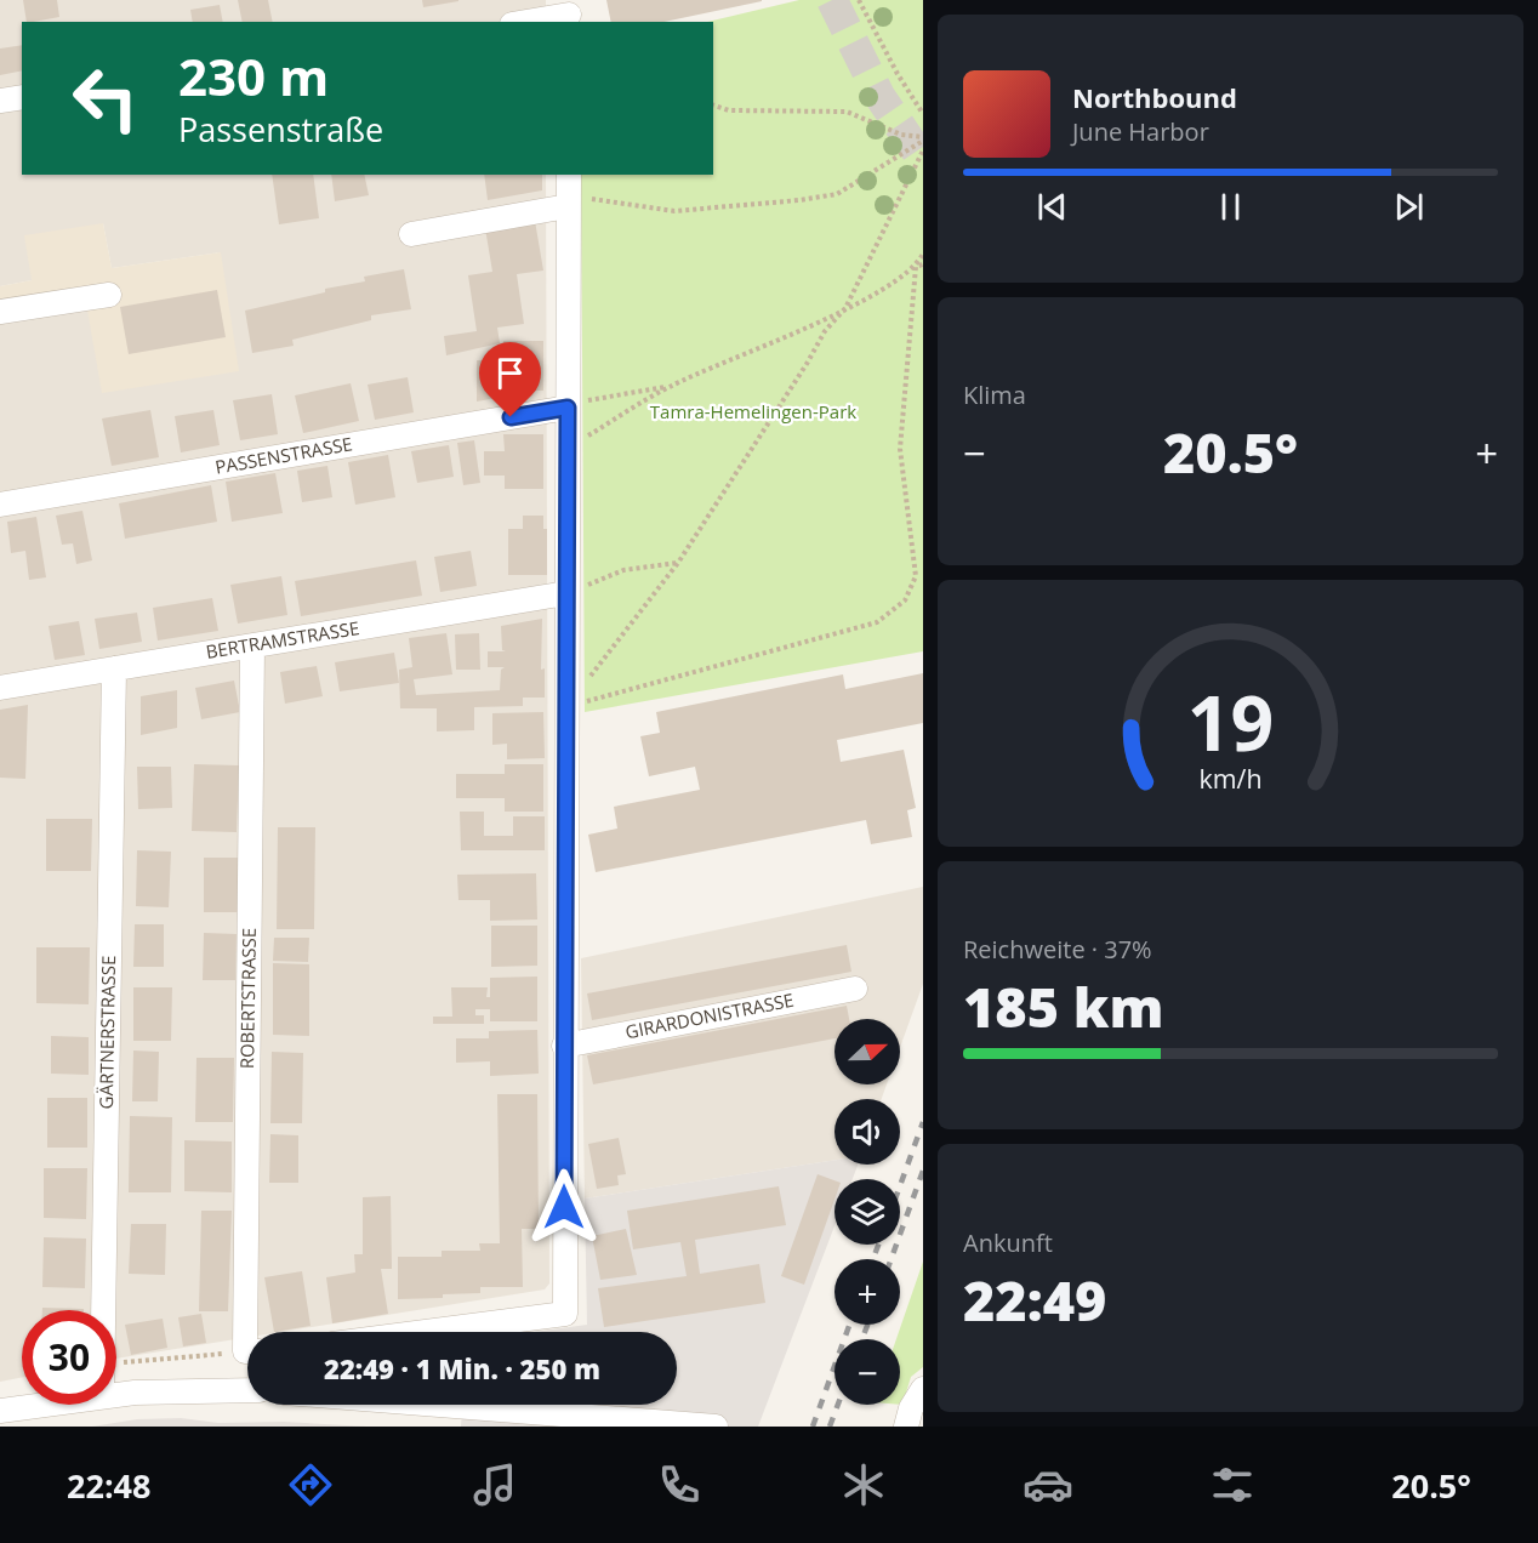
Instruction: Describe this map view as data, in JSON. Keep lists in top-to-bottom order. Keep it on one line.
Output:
{"streets":{"street":["PASSENSTRASSE","BERTRAMSTRASSE","ROBERTSTRASSE","GIRARDONISTRASSE","GÄRTNERSTRASSE"]},"crossings":[["BERTRAMSTRASSE","ROBERTSTRASSE"],["BERTRAMSTRASSE","GÄRTNERSTRASSE"]],"parks":["Tamra-Hemelingen-Park"],"north":"right","page":{"turn":["230 m","Passenstraße"],"song":["Northbound","June Harbor"],"tile":["Klima",["Reichweite · 37%","185 km"],["Ankunft","22:49"]],"heat":["−","20.5°","+"],"map_buttons":["+","−"],"limit":"30","trip":"22:49 · 1 Min. · 250 m","tabs":["22:48","20.5°"],"gauge":["19","km/h"]}}
